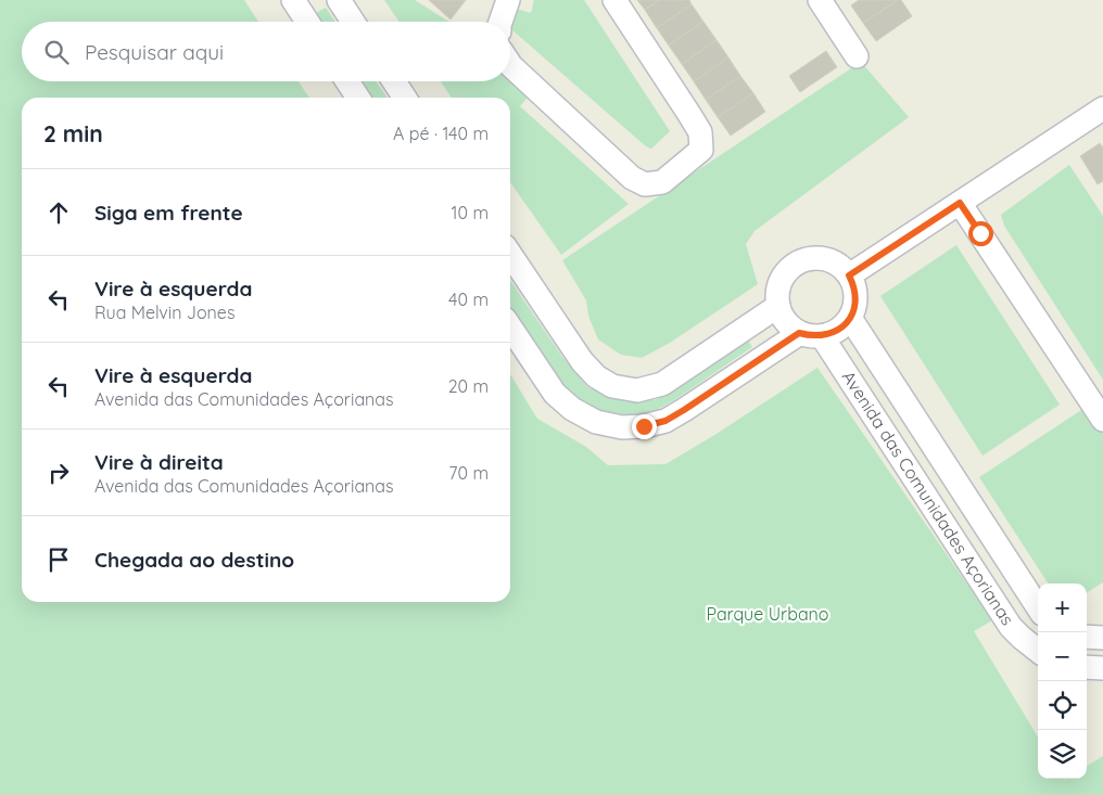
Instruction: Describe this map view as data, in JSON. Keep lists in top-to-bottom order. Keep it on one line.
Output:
{"streets":{"street":["Avenida das Comunidades Açorianas"]},"parks":["Parque Urbano"],"page":{"search":"Pesquisar aqui","heading":["2 min","A pé · 140 m"],"list":[["Siga em frente","10 m"],["Vire à esquerda","Rua Melvin Jones","40 m"],["Vire à esquerda","Avenida das Comunidades Açorianas","20 m"],["Vire à direita","Avenida das Comunidades Açorianas","70 m"],"Chegada ao destino"],"map_buttons":["+","−"]}}
